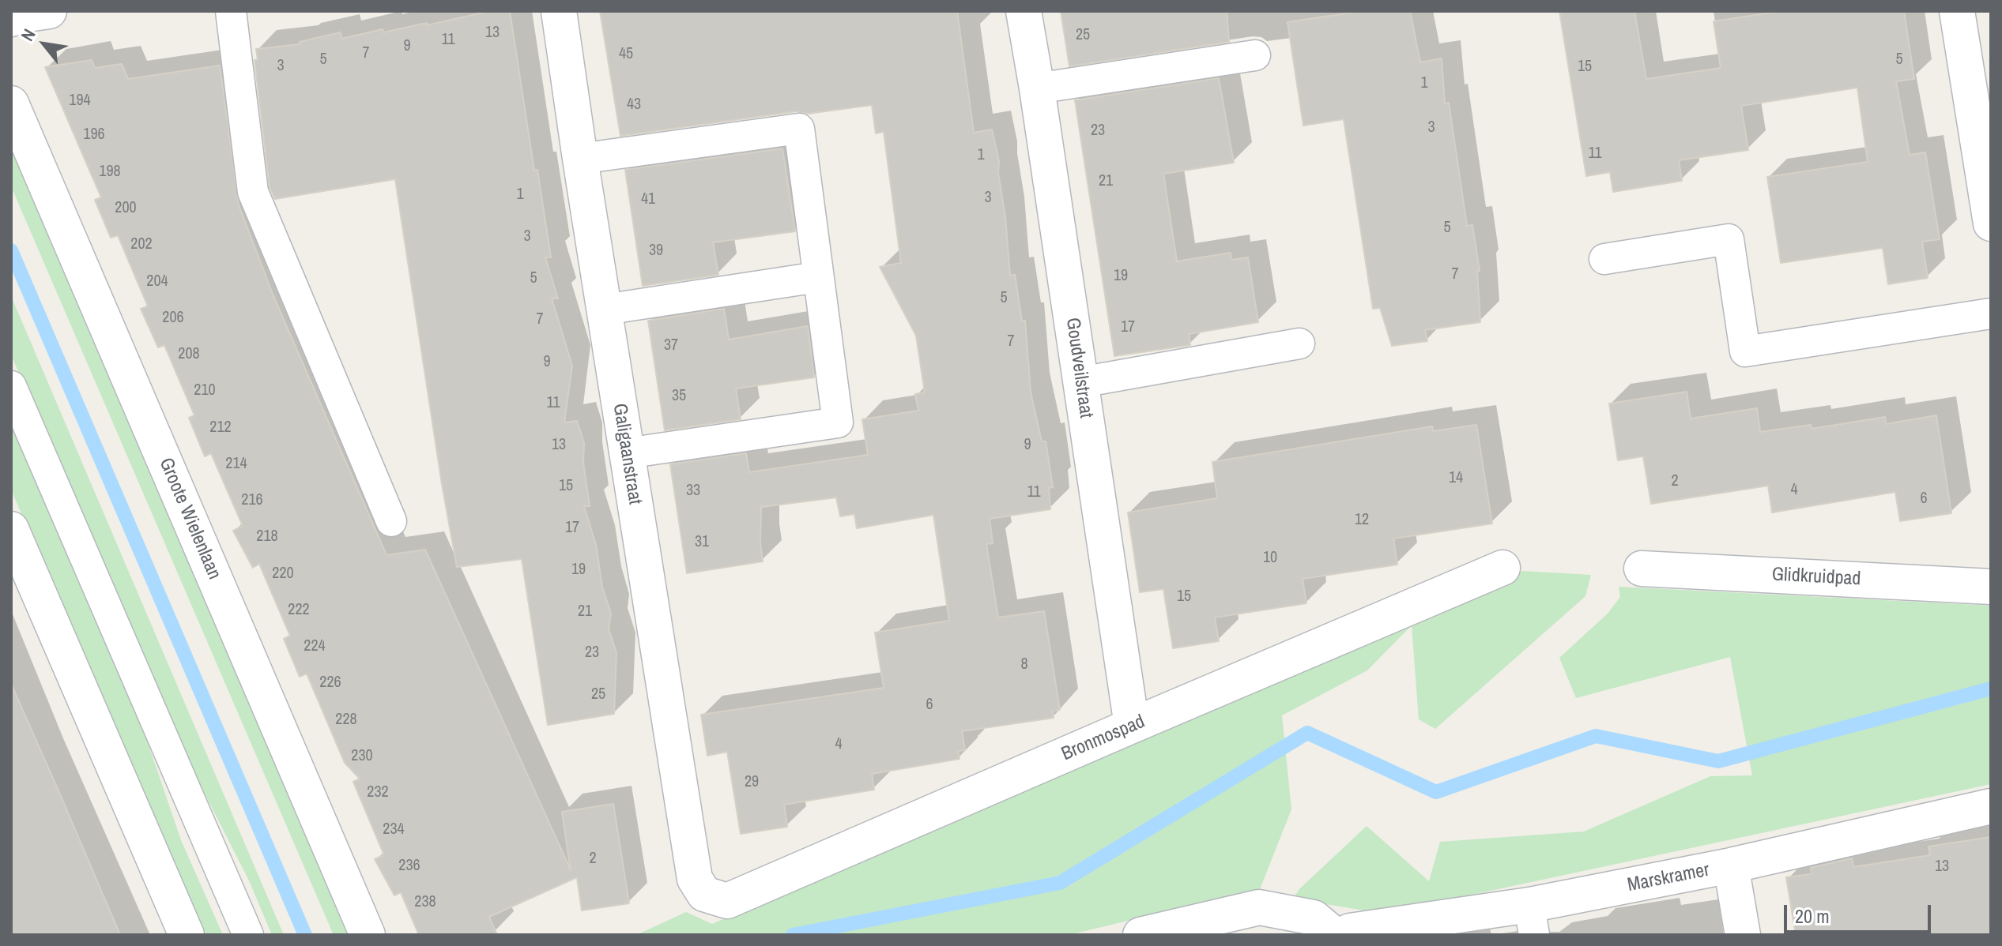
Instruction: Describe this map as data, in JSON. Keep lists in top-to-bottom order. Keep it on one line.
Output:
{"streets":{"street":["Goudveilstraat","Galigaanstraat","Groote Wielenlaan","Glidkruidpad","Bronmospad","Marskramer"]},"crossings":[["Goudveilstraat","Bronmospad"],["Galigaanstraat","Bronmospad"]],"house_numbers":["13","25","11","9","7","45","5","5","3","15","1","194","43","3","23","196","11","1","198","21","1","3","41","200","5","3","202","39","7","19","5","204","5","206","7","17","7","37","208","9","210","35","11","212","13","9","214","14","2","15","4","33","11","6","216","12","17","218","31","10","19","220","15","222","21","224","23","8","226","25","6","228","4","230","29","232","234","2","236","13","238"],"scale_bar":"20 m","north":"top left"}
